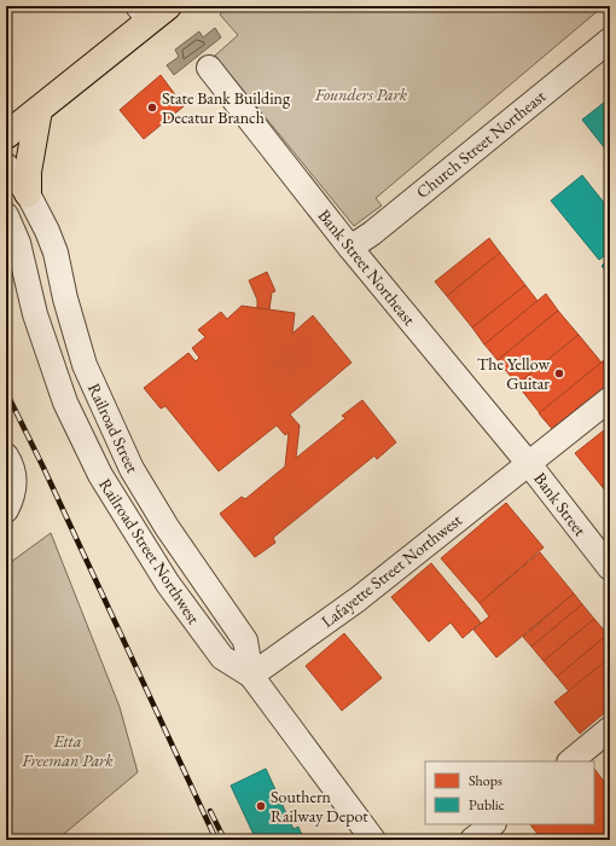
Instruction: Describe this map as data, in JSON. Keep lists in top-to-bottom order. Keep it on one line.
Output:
{"streets":{"street":["Church Street Northeast","Bank Street Northeast","Railroad Street","Bank Street","Railroad Street Northwest","Lafayette Street Northwest"]},"crossings":[["Church Street Northeast","Bank Street Northeast"],["Bank Street Northeast","Bank Street"],["Bank Street Northeast","Lafayette Street Northwest"],["Railroad Street","Railroad Street Northwest"],["Railroad Street","Lafayette Street Northwest"],["Bank Street","Lafayette Street Northwest"],["Railroad Street Northwest","Lafayette Street Northwest"]],"parks":["Founders Park","Etta Freeman Park"],"places":["State Bank Building Decatur Branch","The Yellow Guitar","Southern Railway Depot"],"legend":["Shops","Public"]}
